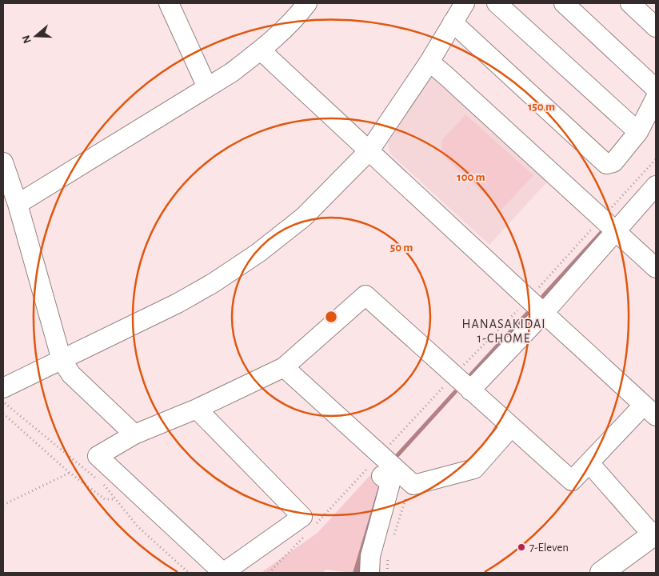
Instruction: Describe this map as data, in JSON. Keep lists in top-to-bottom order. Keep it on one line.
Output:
{"districts":["HANASAKIDAI 1-CHOME"],"places":["7-Eleven"],"north":"left","rings":["150 m","100 m","50 m"]}
